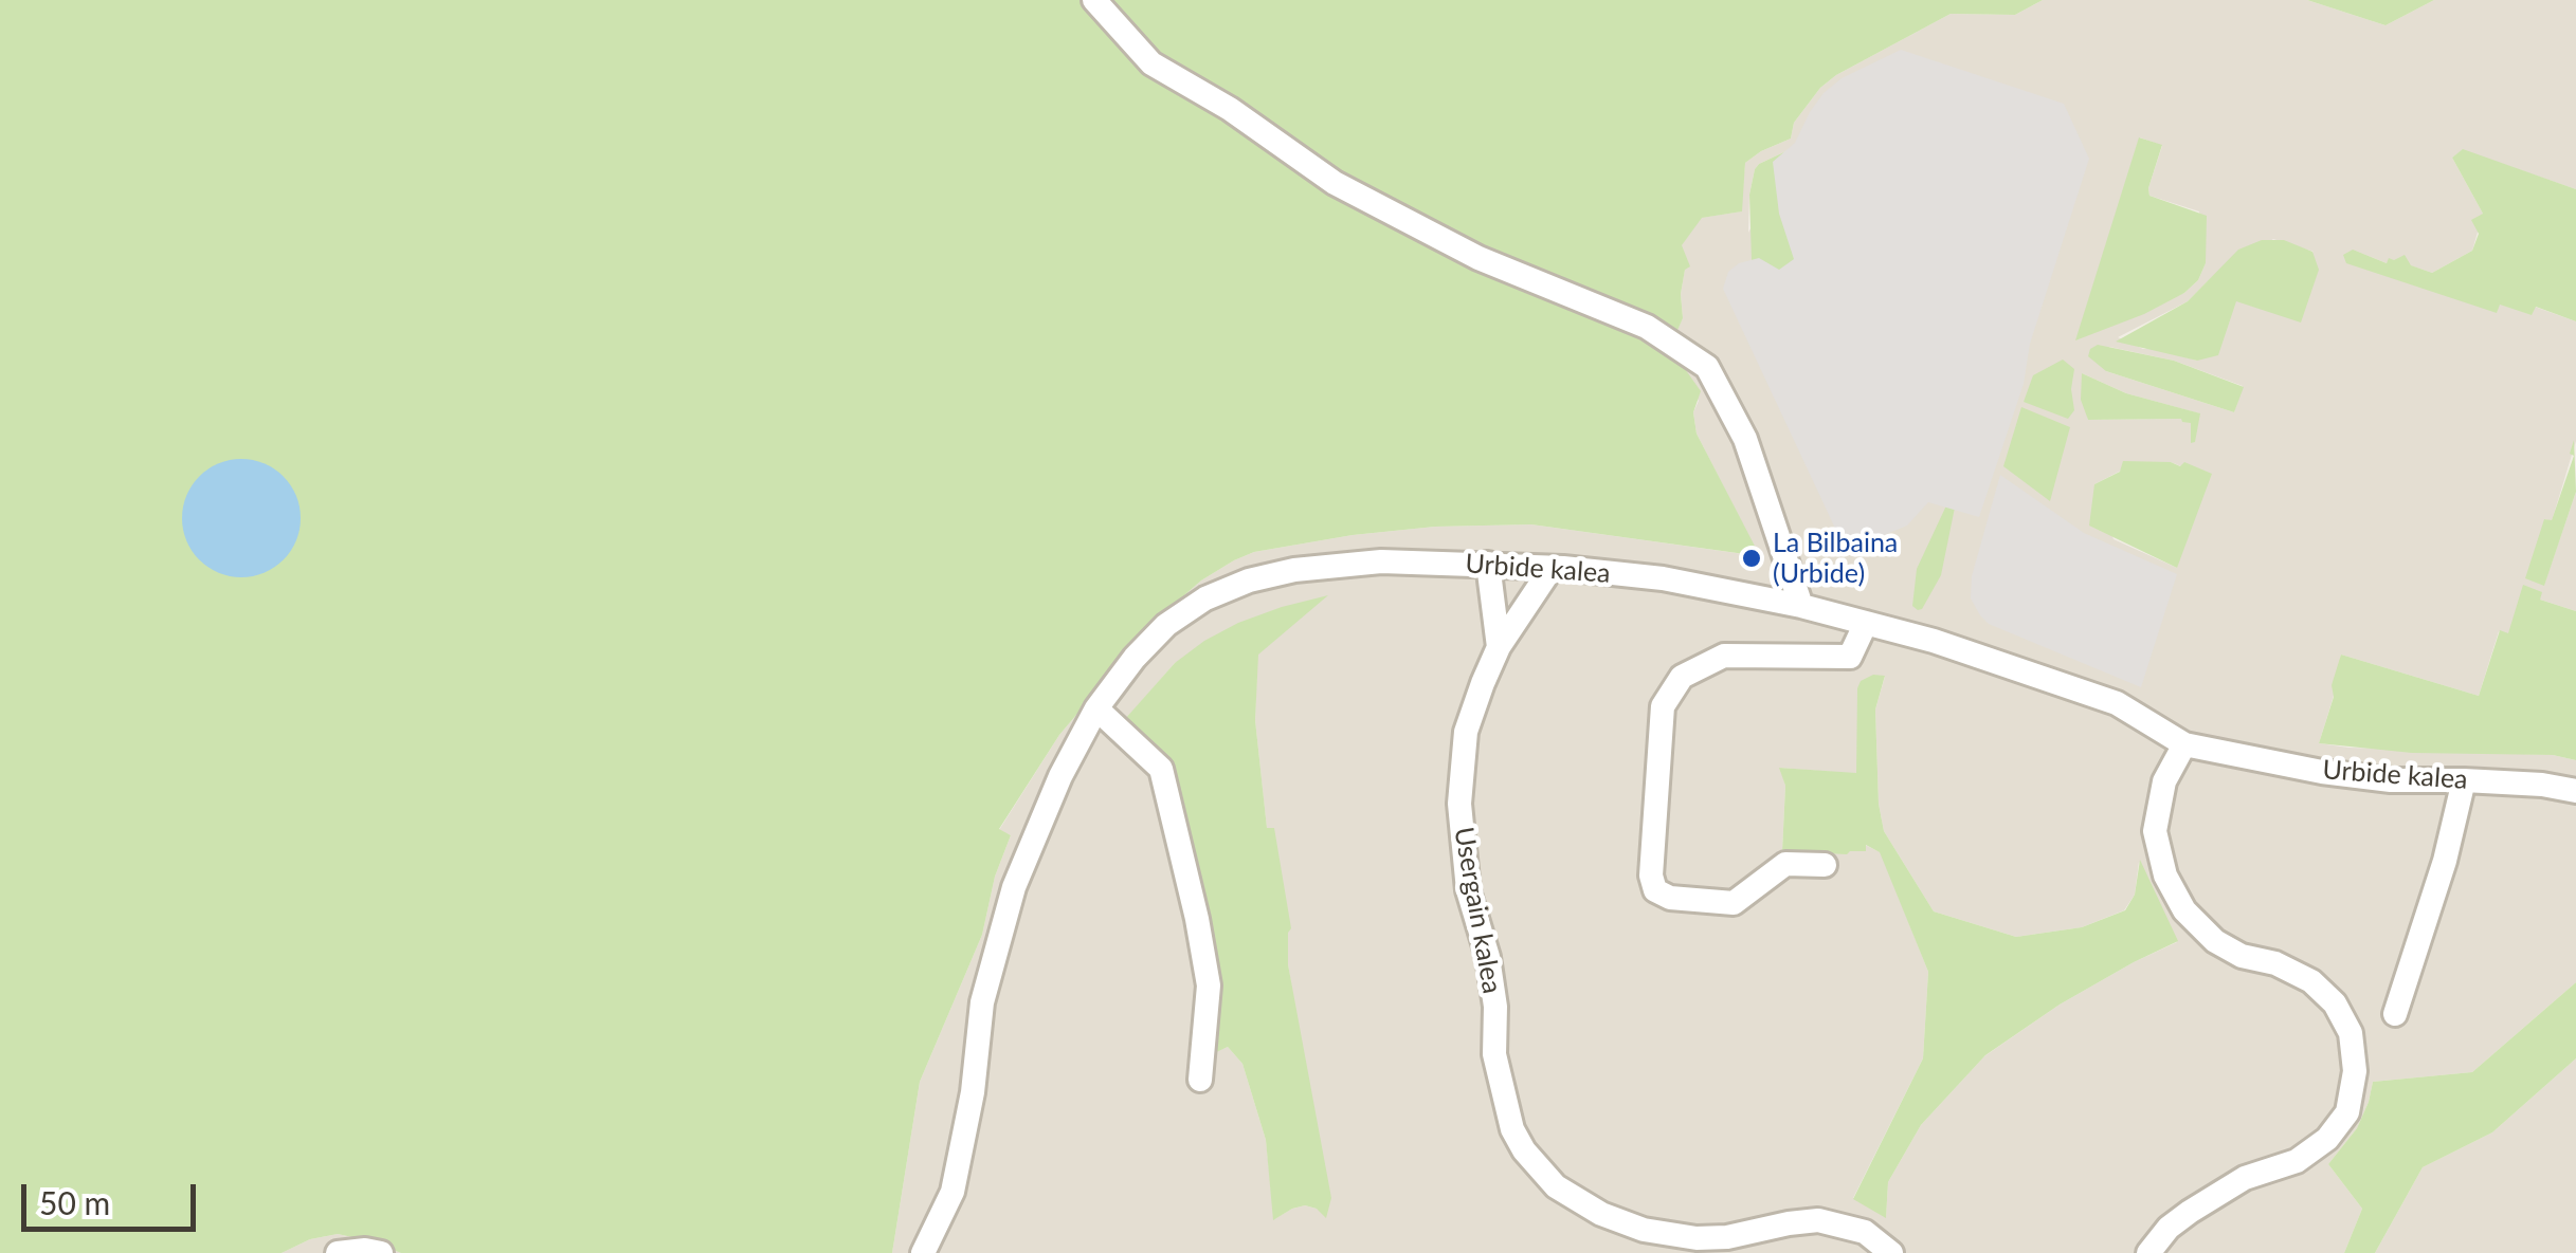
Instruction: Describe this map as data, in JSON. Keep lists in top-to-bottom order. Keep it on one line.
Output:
{"streets":{"street":["Urbide kalea","Usergain kalea"]},"crossings":[["Urbide kalea","Usergain kalea"]],"places":["La Bilbaina (Urbide)"],"scale_bar":"50 m"}
